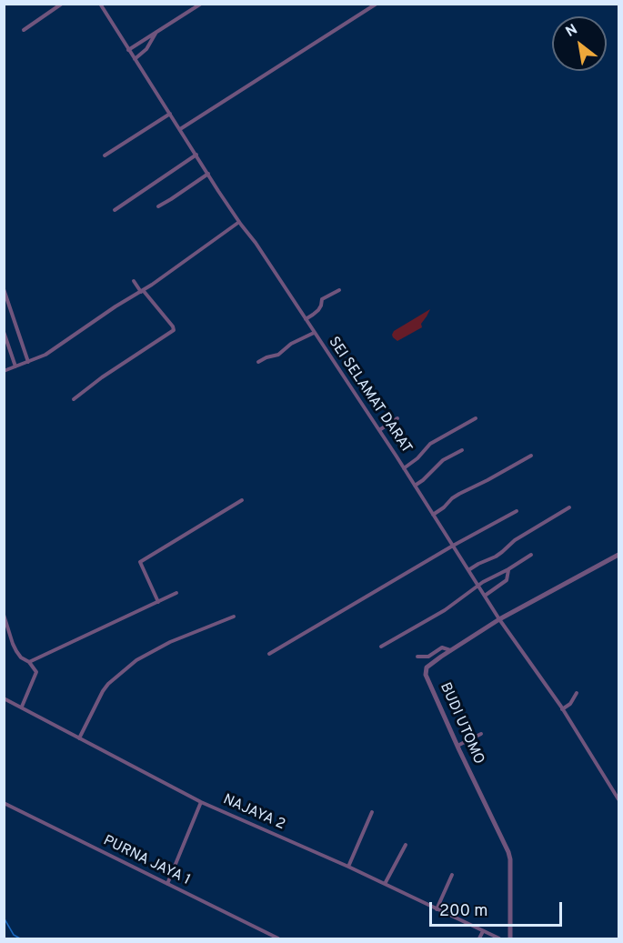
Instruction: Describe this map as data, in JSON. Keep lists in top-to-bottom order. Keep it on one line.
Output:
{"streets":{"street":["SEI SELAMAT DARAT","BUDI UTOMO","NAJAYA 2","PURNA JAYA 1"]},"crossings":[["SEI SELAMAT DARAT","BUDI UTOMO"]],"scale_bar":"200 m","north":"top left"}
